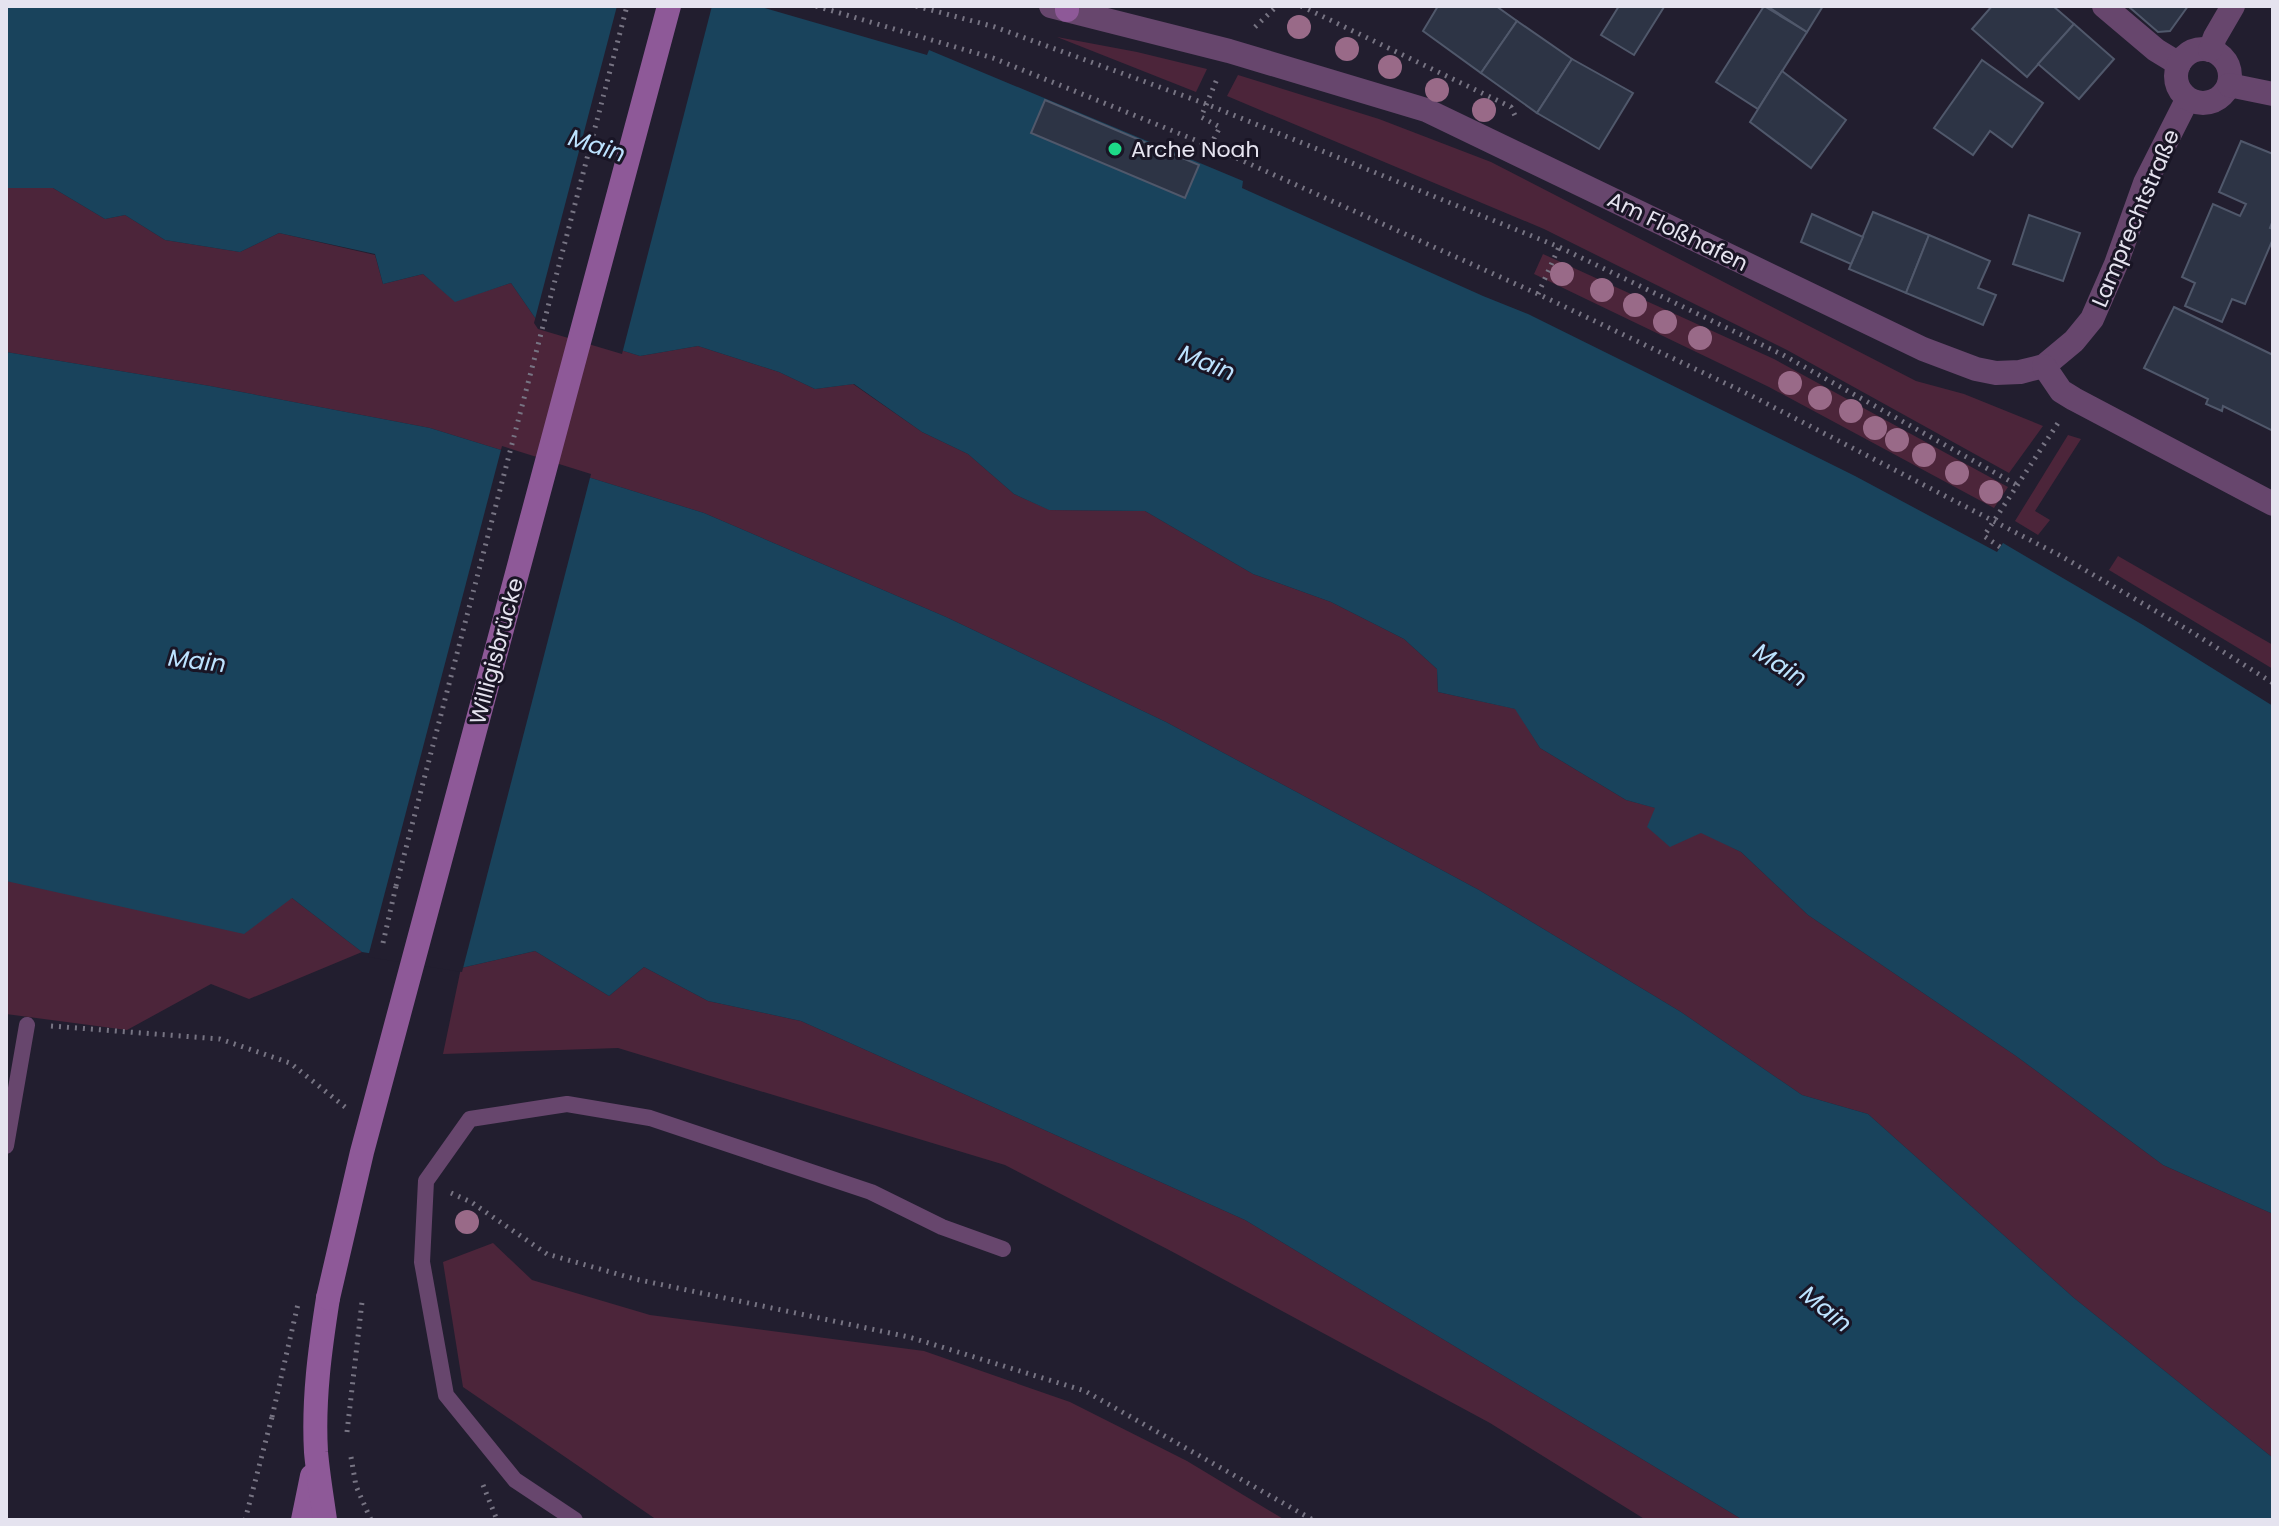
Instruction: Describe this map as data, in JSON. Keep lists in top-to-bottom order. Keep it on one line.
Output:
{"streets":{"main road":["Willigisbrücke"],"street":["Lamprechtstraße","Am Floßhafen"]},"crossings":[["Lamprechtstraße","Am Floßhafen"]],"water":["Main"],"places":["Arche Noah"]}
